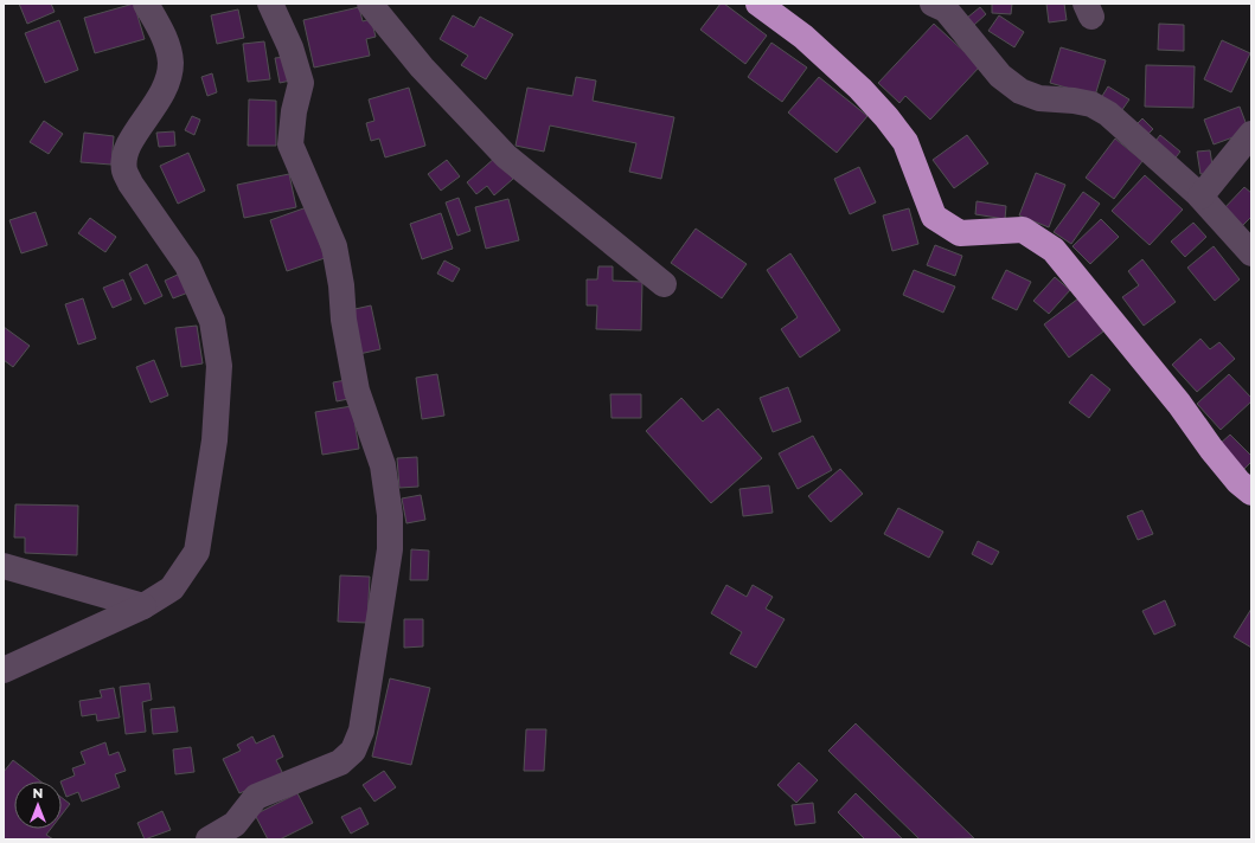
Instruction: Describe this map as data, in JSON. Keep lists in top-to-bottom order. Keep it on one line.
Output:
{"north":"top"}
